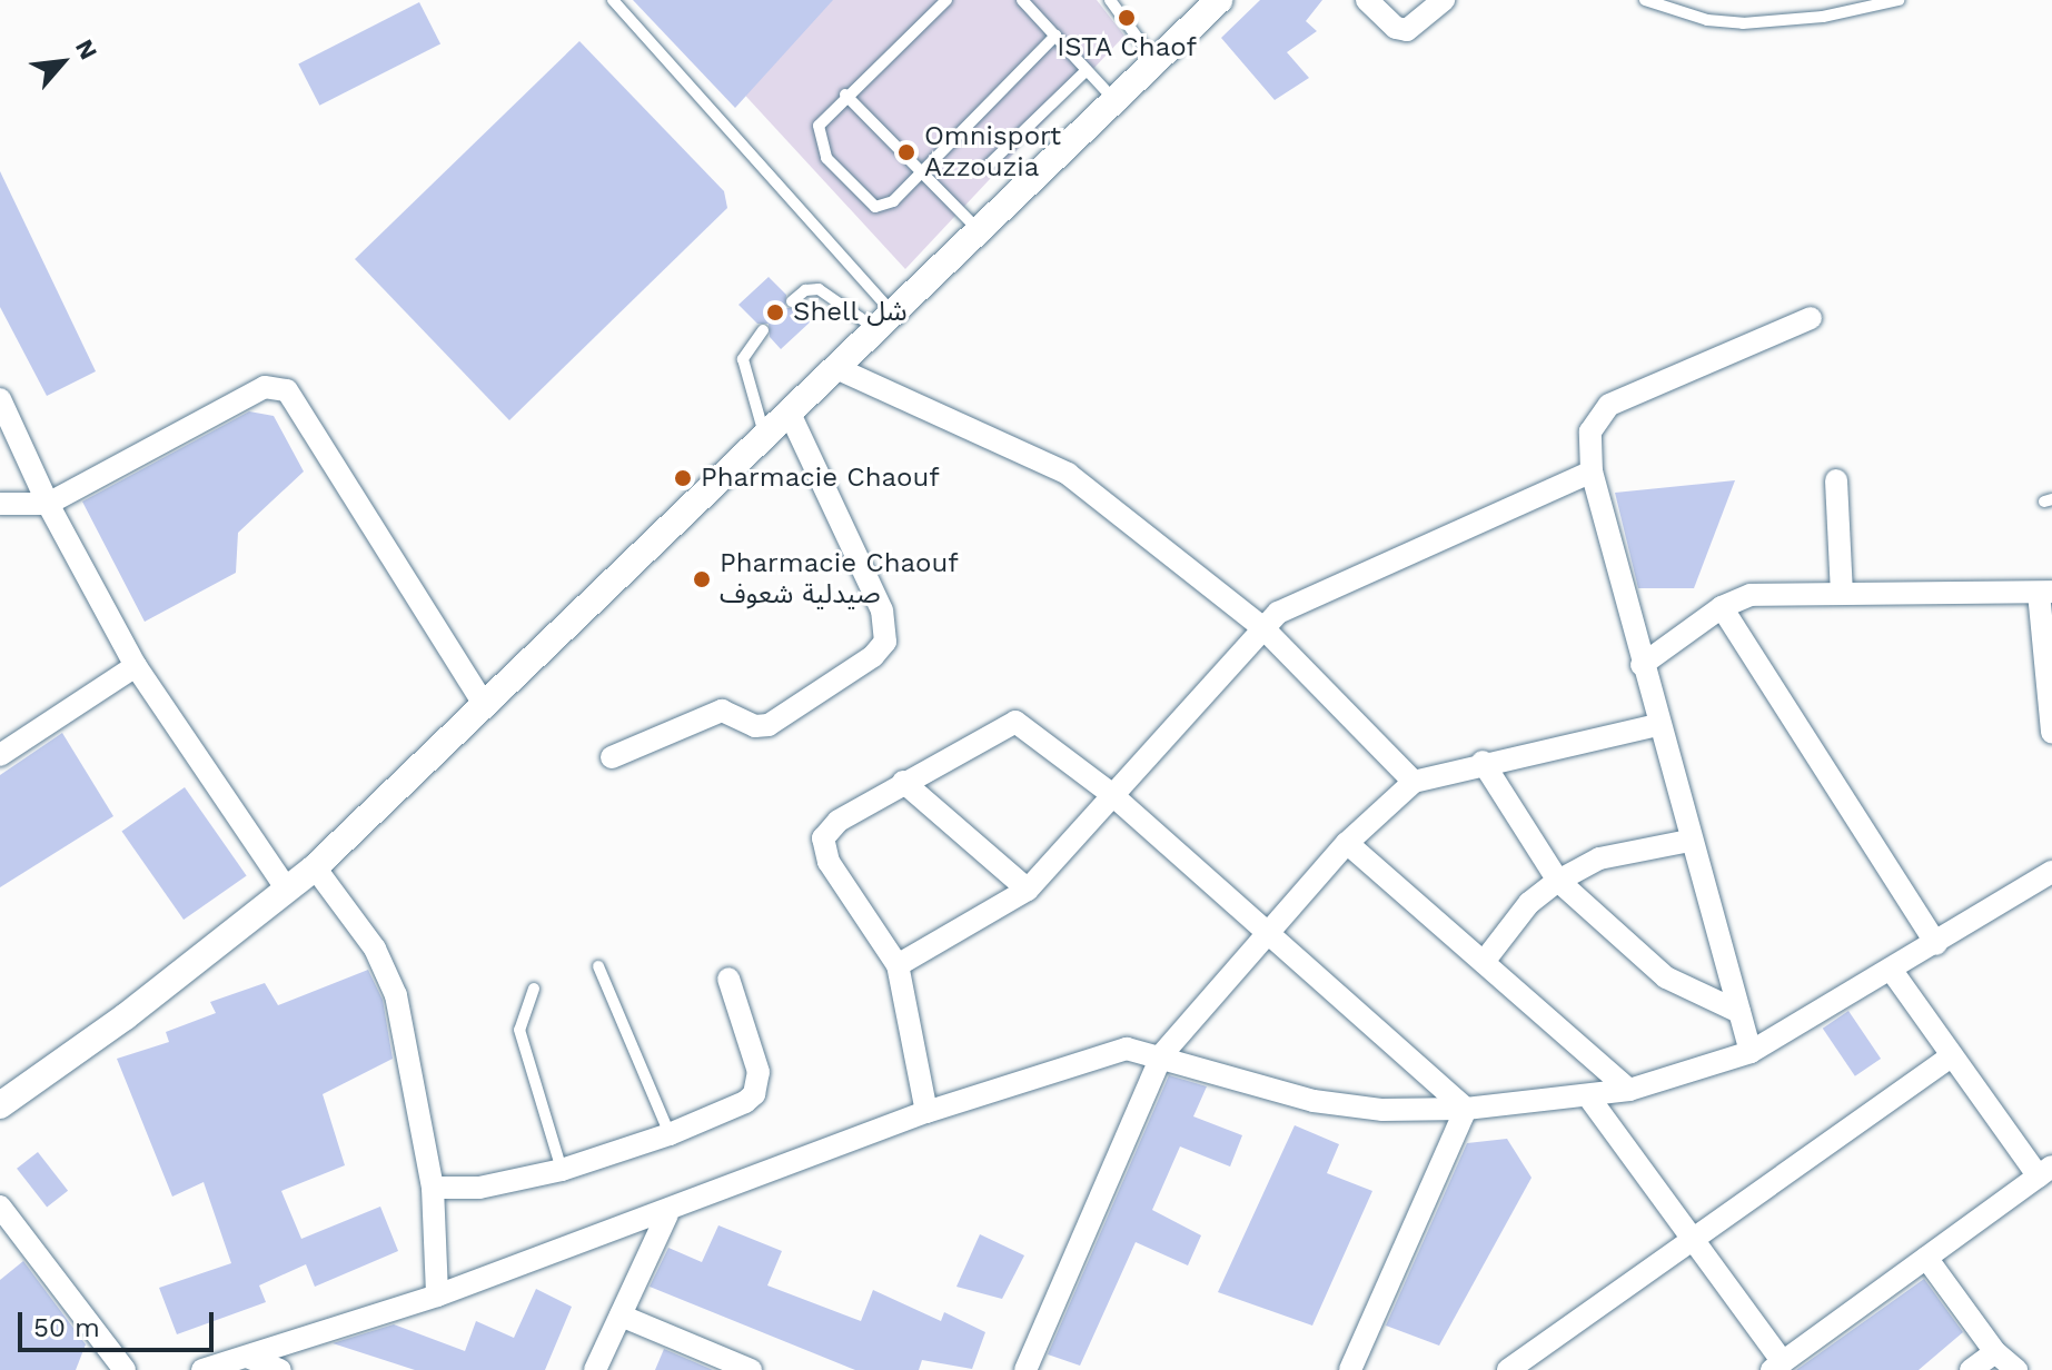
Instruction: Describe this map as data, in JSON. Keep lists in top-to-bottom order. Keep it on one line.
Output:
{"places":["ISTA Chaof","Omnisport Azzouzia","Shell شل","Pharmacie Chaouf","Pharmacie Chaouf صيدلية شعوف"],"scale_bar":"50 m","north":"top right"}
